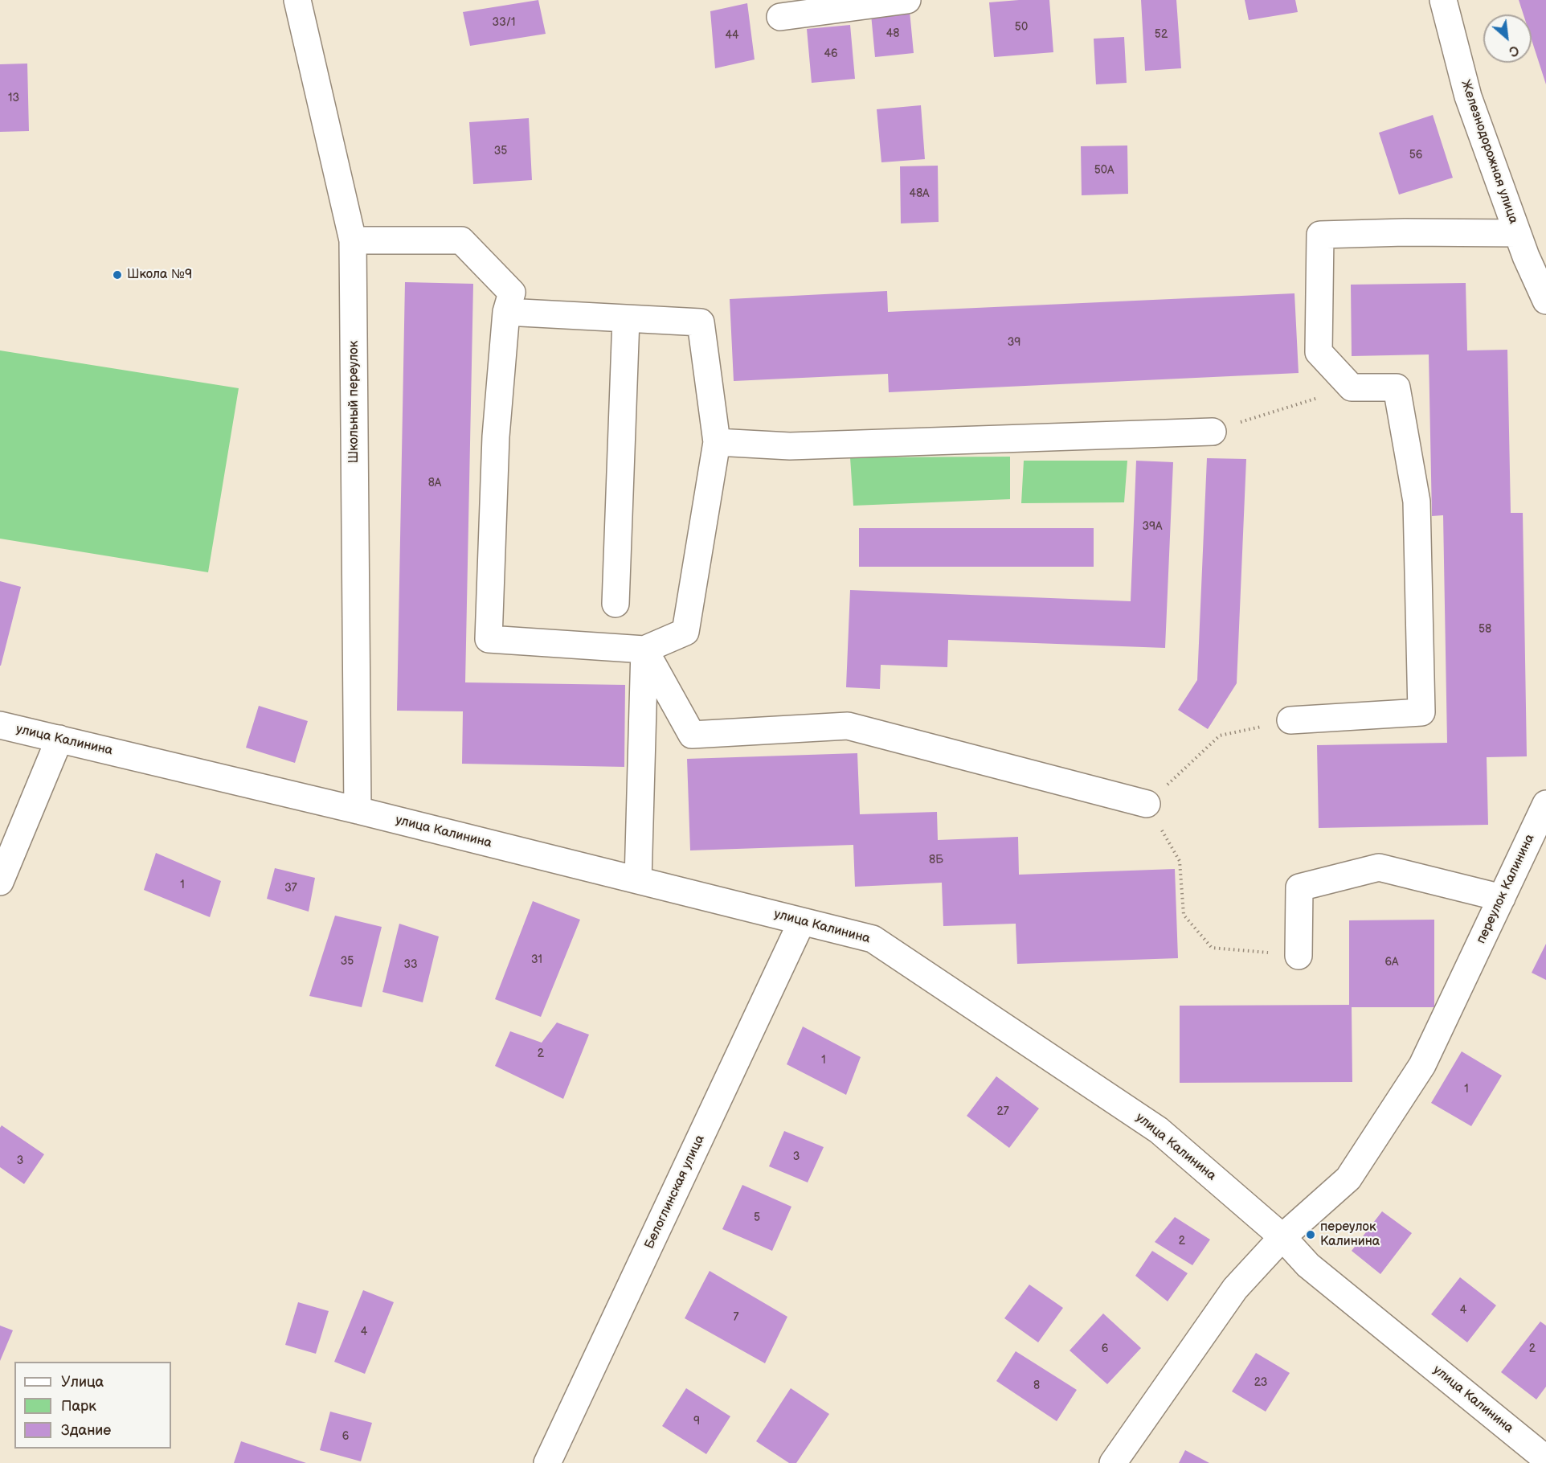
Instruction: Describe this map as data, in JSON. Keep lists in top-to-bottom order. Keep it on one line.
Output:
{"streets":{"street":["Железнодорожная улица","Школьный переулок","улица Калинина","переулок Калинина","Белоглинская улица"]},"crossings":[["Школьный переулок","улица Калинина"],["улица Калинина","переулок Калинина"],["улица Калинина","Белоглинская улица"]],"places":["Школа №9","переулок Калинина"],"house_numbers":["33/1","50","48","52","44","46","13","35","56","50А","48А","39","8А","39А","58","8Б","1","37","31","35","6А","33","2","1","1","27","3","3","5","2","4","7","4","6","2","23","8","9","6"],"legend":["Улица","Парк","Здание"],"north":"bottom right"}
